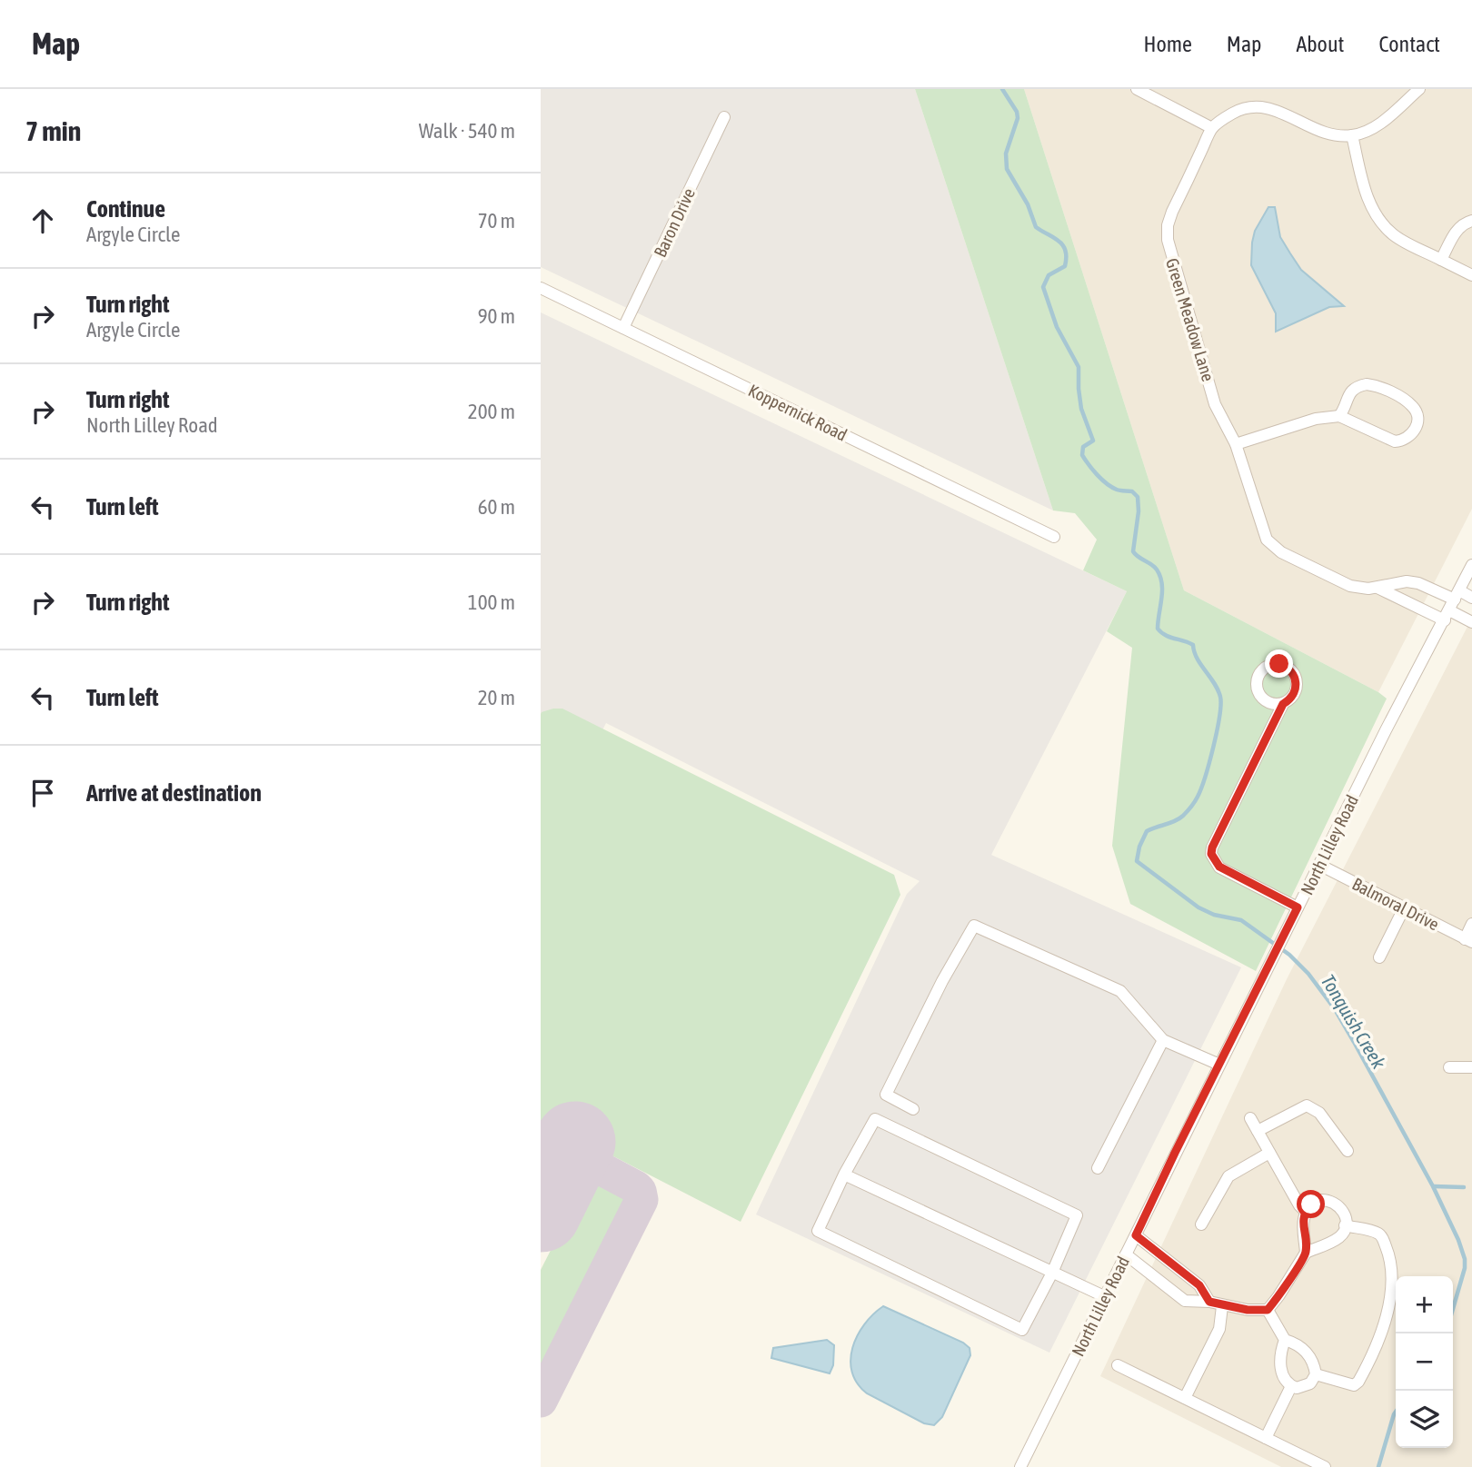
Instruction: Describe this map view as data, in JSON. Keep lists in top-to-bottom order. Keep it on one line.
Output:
{"streets":{"street":["Baron Drive","Green Meadow Lane","Koppernick Road","North Lilley Road","Balmoral Drive"]},"crossings":[["Baron Drive","Koppernick Road"],["Green Meadow Lane","North Lilley Road"],["North Lilley Road","Balmoral Drive"]],"water":["Tonquish Creek"],"page":{"header":"Map","nav":["Home","Map","About","Contact"],"heading":["7 min","Walk · 540 m"],"list":[["Continue","Argyle Circle","70 m"],["Turn right","Argyle Circle","90 m"],["Turn right","North Lilley Road","200 m"],["Turn left","60 m"],["Turn right","100 m"],["Turn left","20 m"],"Arrive at destination"],"map_buttons":["+","−"]}}
